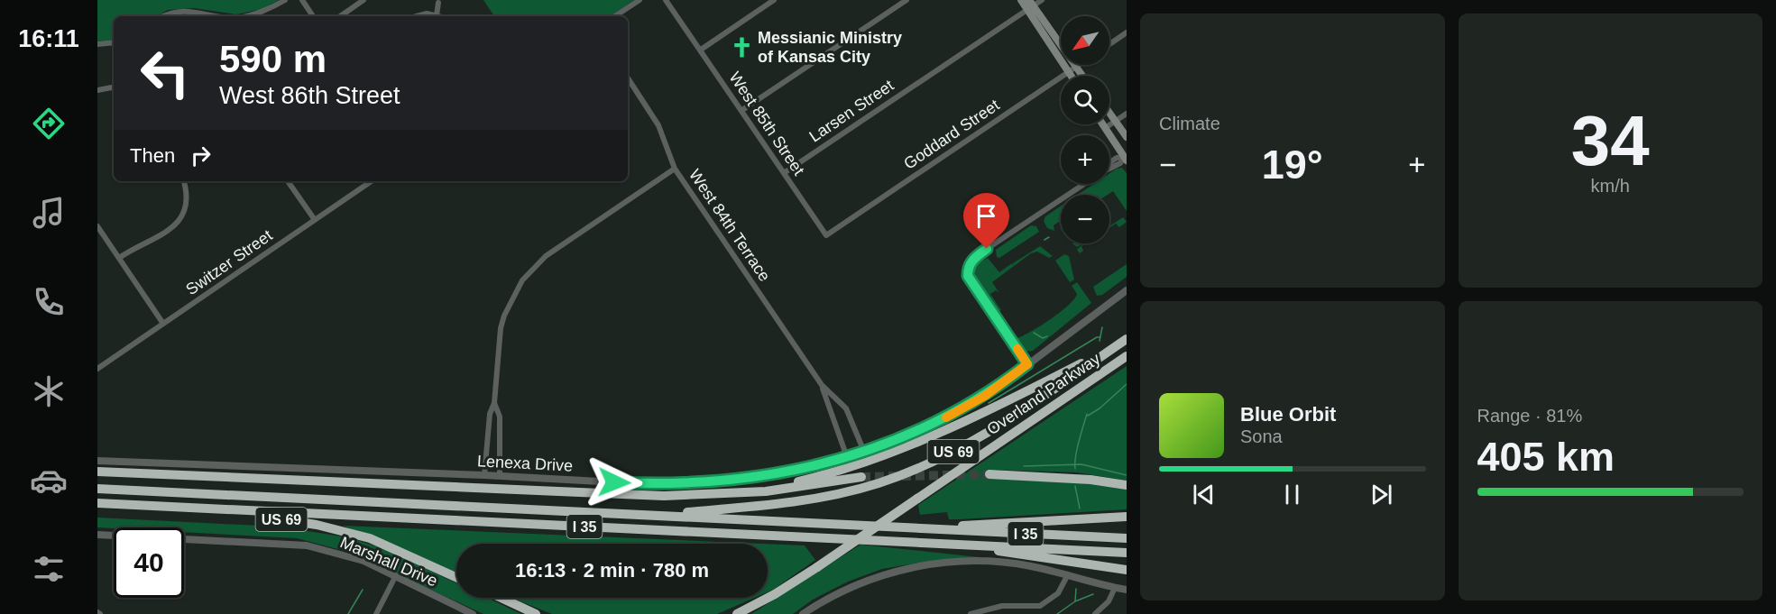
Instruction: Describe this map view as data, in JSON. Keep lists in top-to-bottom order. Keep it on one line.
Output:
{"streets":{"highway":["Overland Parkway","US 69","I 35"],"street":["Larsen Street","West 85th Street","Goddard Street","West 84th Terrace","Switzer Street","Lenexa Drive","Marshall Drive"]},"crossings":[["Larsen Street","West 85th Street"],["West 85th Street","Goddard Street"],["West 84th Terrace","Lenexa Drive"],["US 69","I 35"]],"places":{"church":["Messianic Ministry of Kansas City"]},"north":"bottom left","page":{"tabs":"16:11","tile":["Climate",["34","km/h"],["Range · 81%","405 km"]],"map_buttons":["+","−"],"turn":["590 m","West 86th Street"],"then":"Then","heat":["−","19°","+"],"song":["Blue Orbit","Sona"],"limit":"40","trip":"16:13 · 2 min · 780 m"}}
